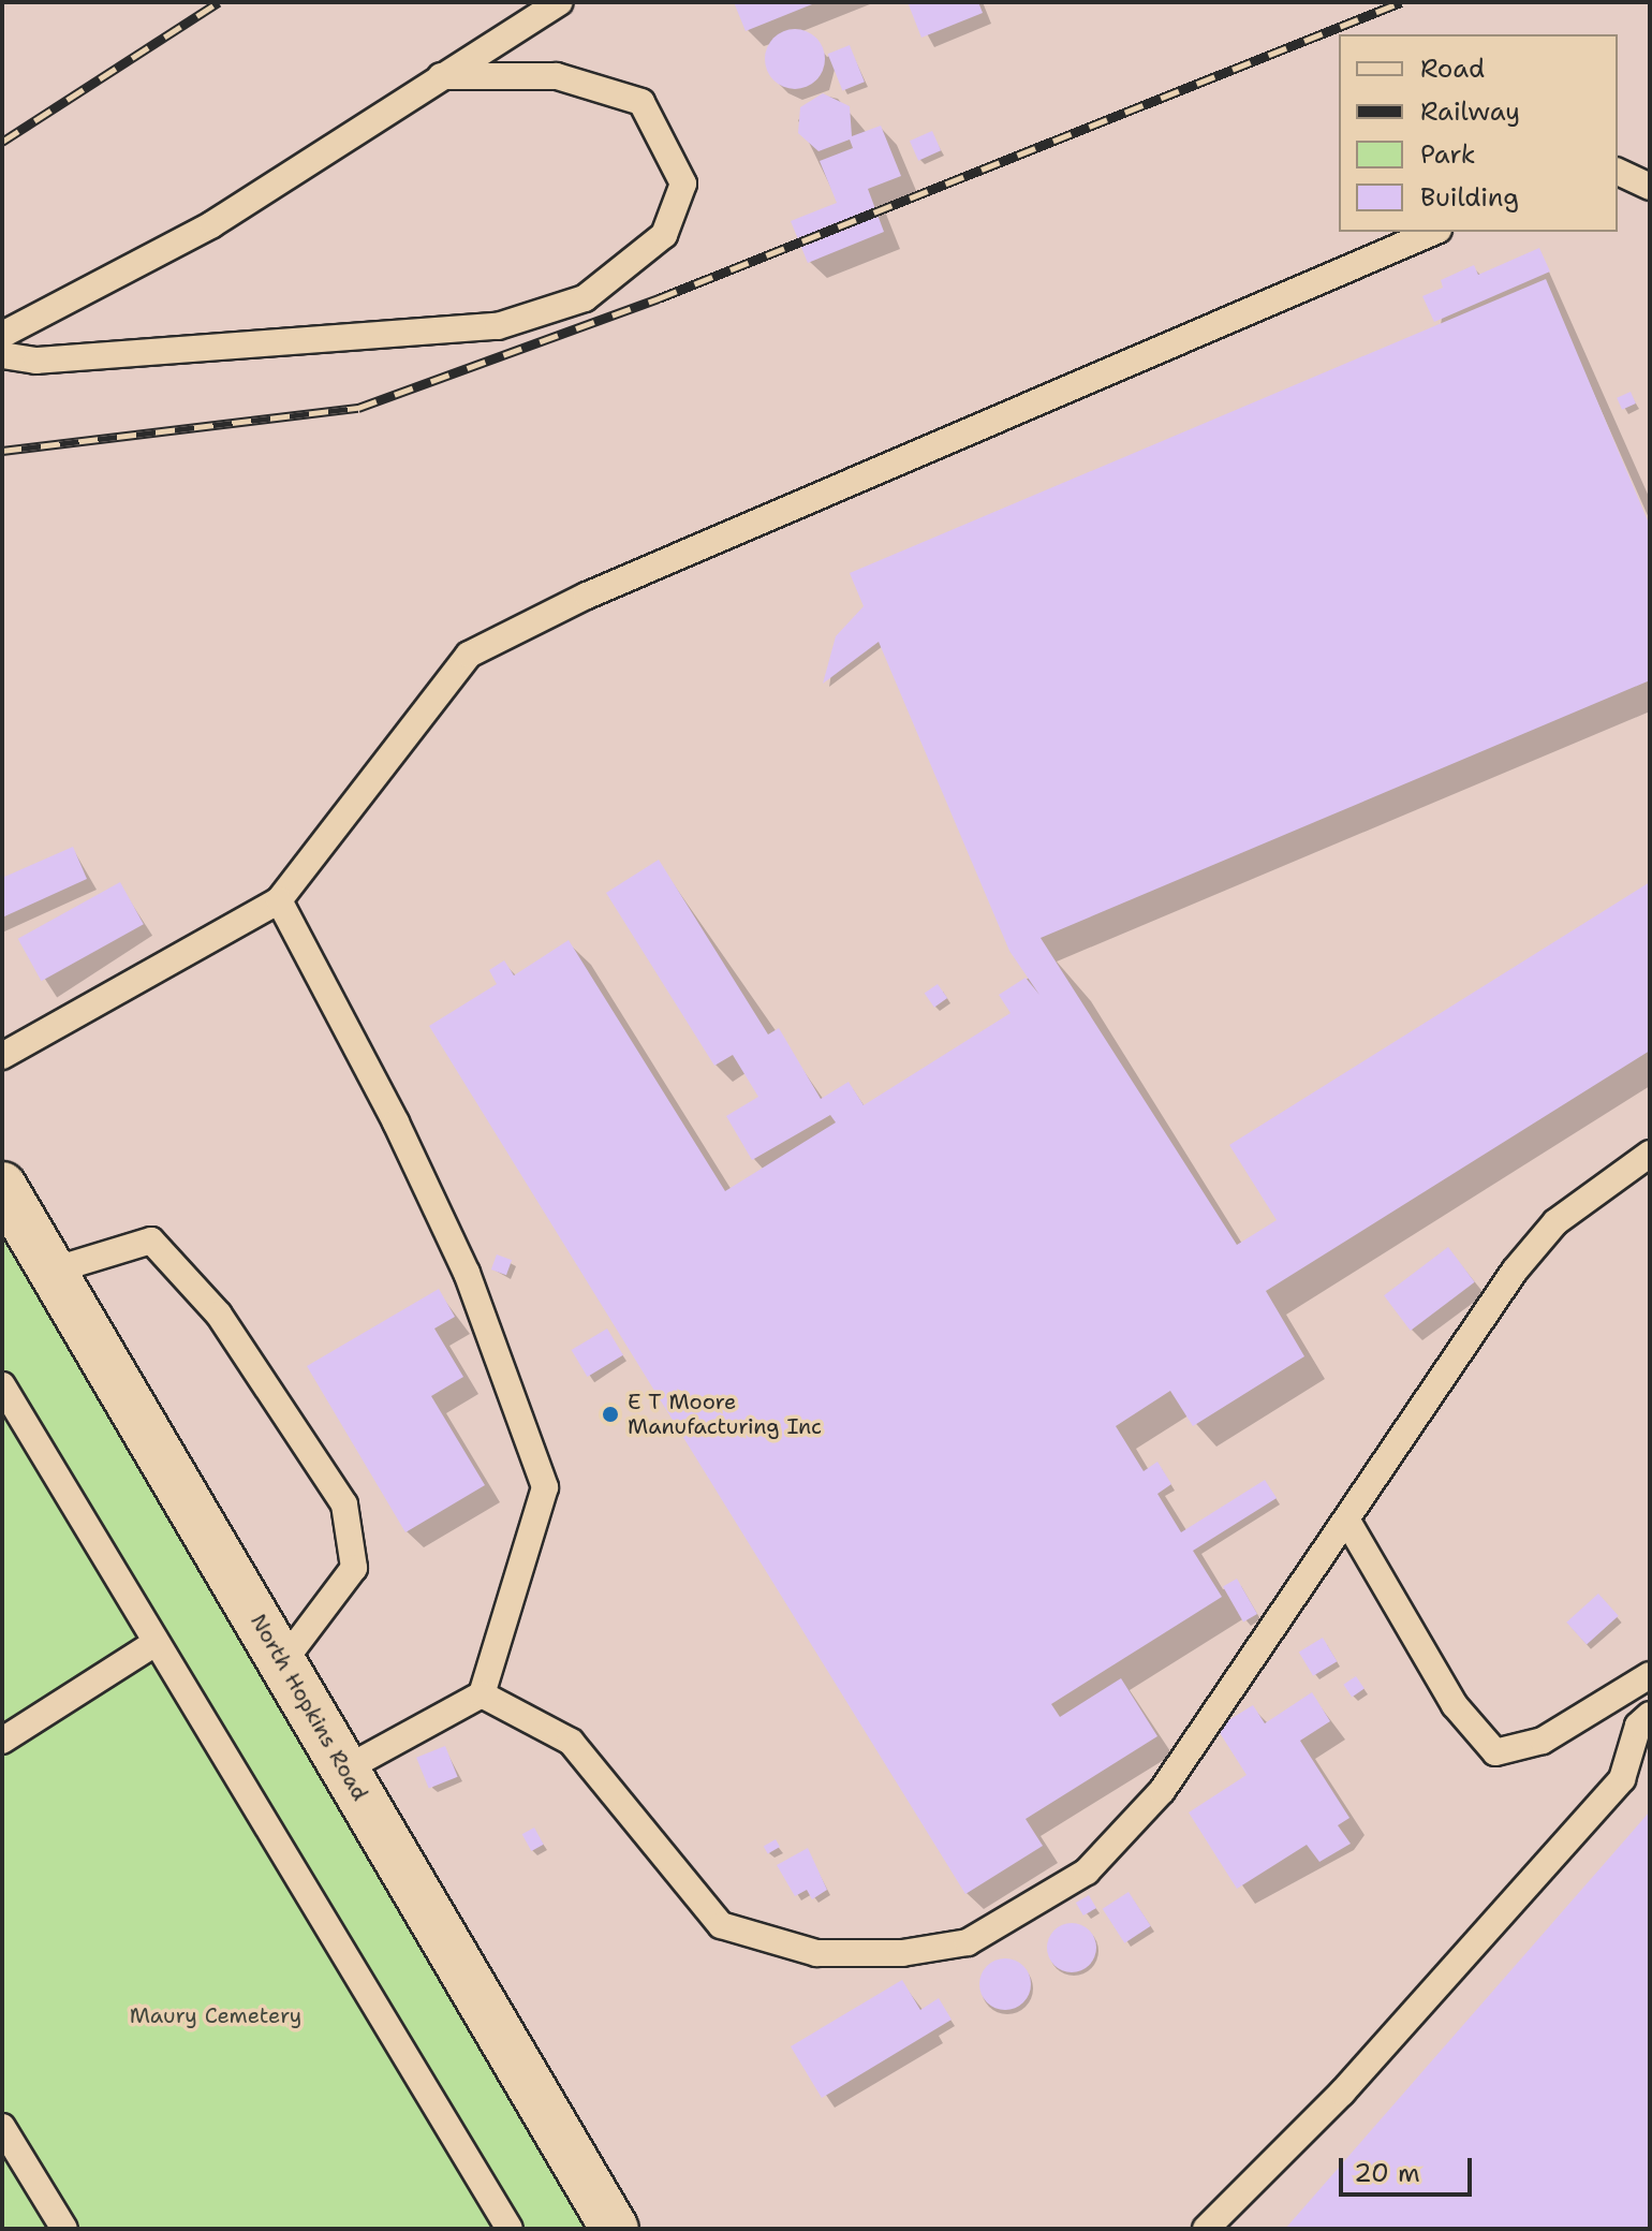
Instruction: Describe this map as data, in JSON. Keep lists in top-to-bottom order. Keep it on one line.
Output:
{"streets":{"main road":["North Hopkins Road"]},"parks":["Maury Cemetery"],"places":["E T Moore Manufacturing Inc"],"legend":["Road","Railway","Park","Building"],"scale_bar":"20 m"}
